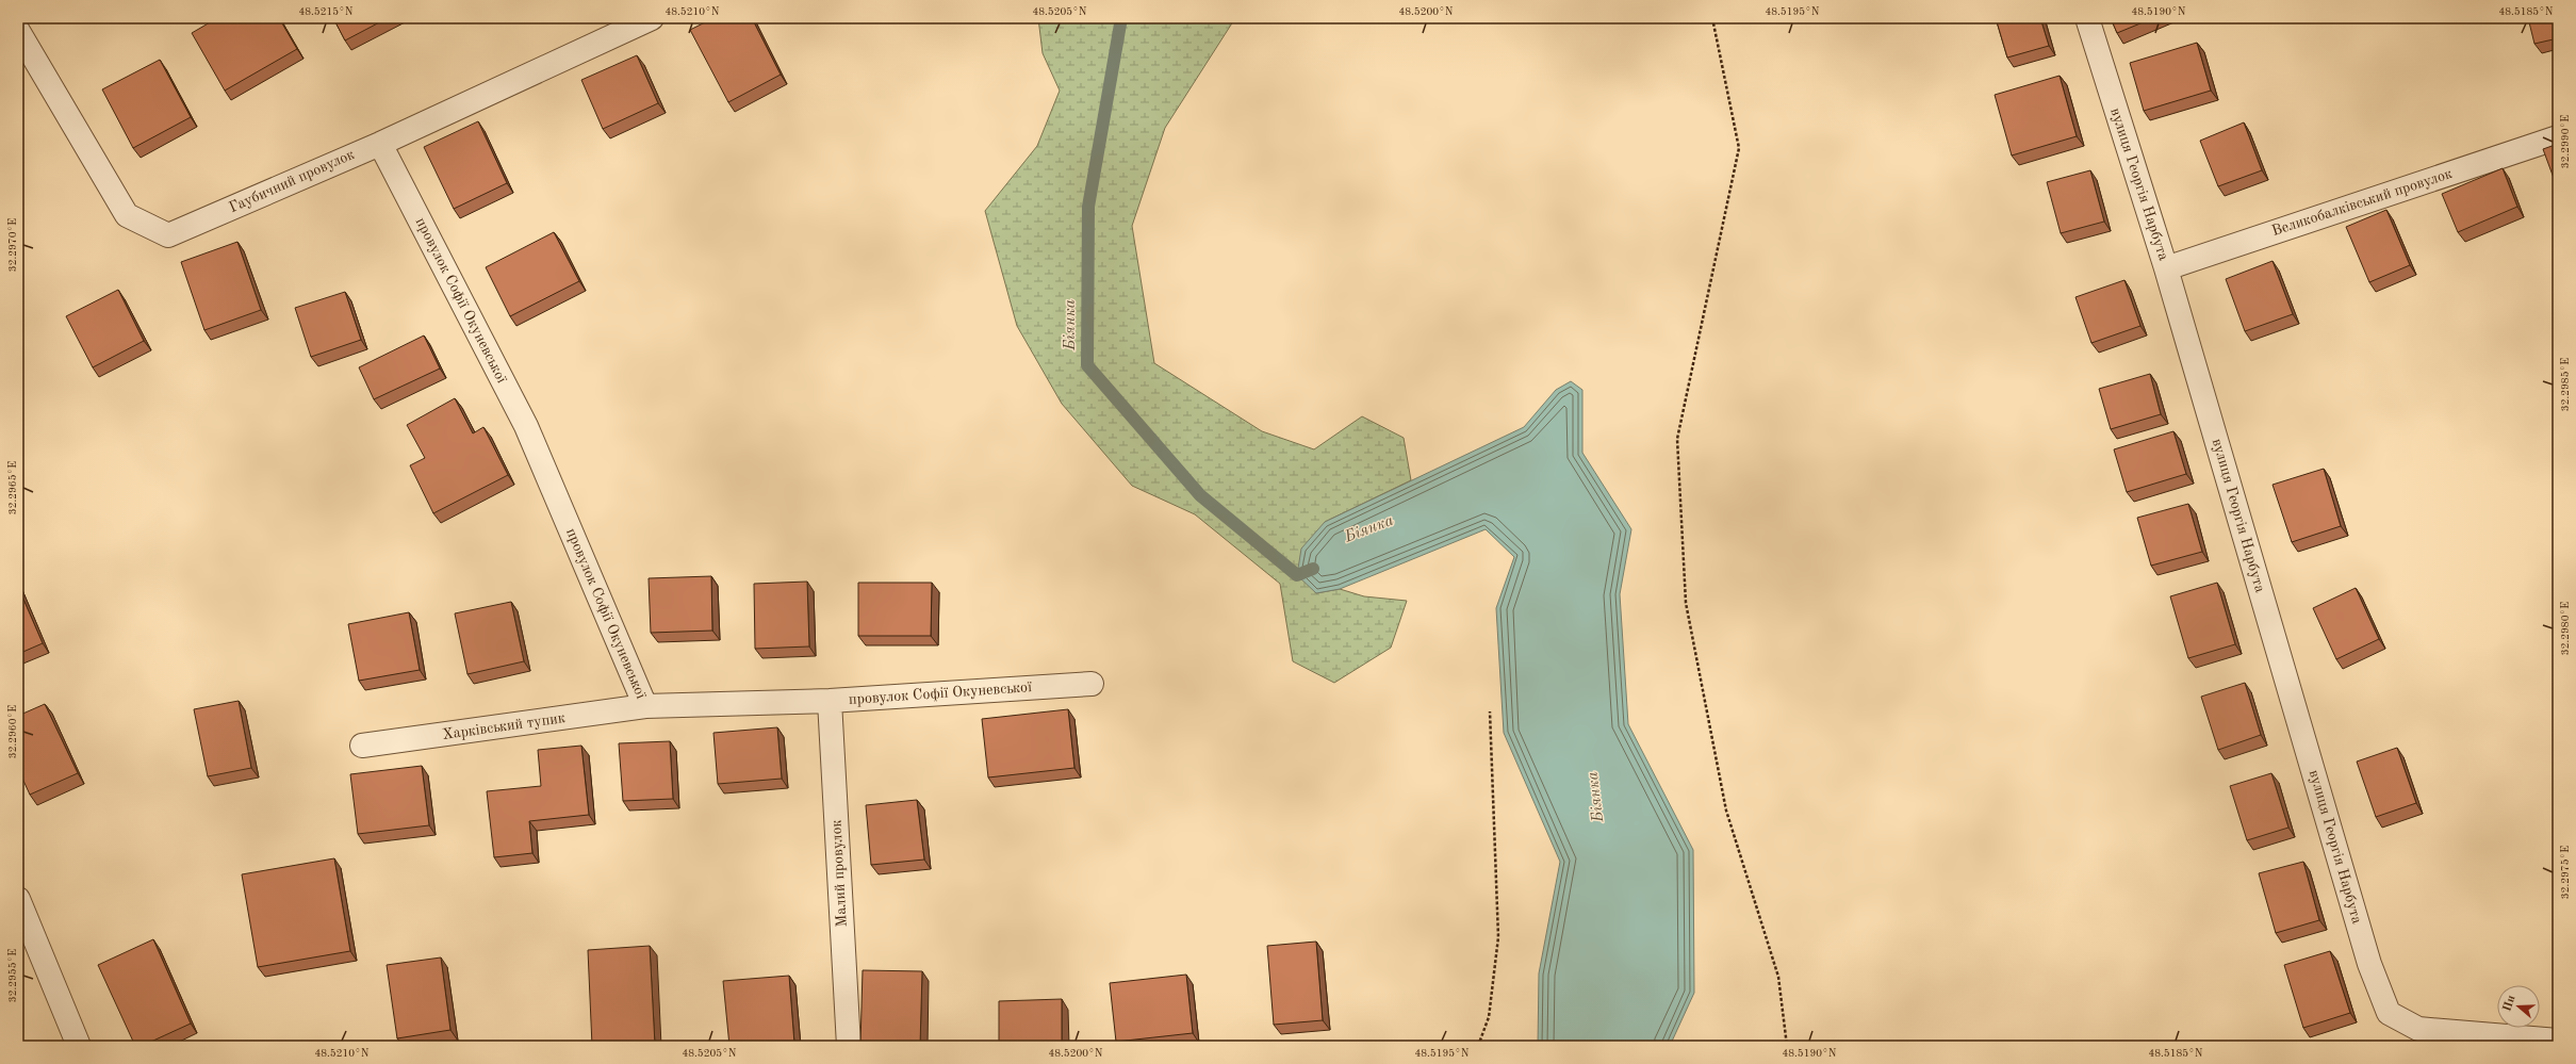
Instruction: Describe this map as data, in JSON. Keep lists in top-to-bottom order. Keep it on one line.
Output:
{"streets":{"street":["Гаубичний провулок","вулиця Георгія Нарбута","Великобалківський провулок","провулок Софії Окуневської","Харківський тупик","Малий провулок"]},"crossings":[["Гаубичний провулок","провулок Софії Окуневської"],["вулиця Георгія Нарбута","Великобалківський провулок"],["провулок Софії Окуневської","Харківський тупик"],["провулок Софії Окуневської","Малий провулок"]],"water":["Біянка"],"north":"left","coordinates":["48.5215°N","48.5210°N","48.5205°N","48.5200°N","48.5195°N","48.5190°N","48.5185°N","32.2990°E","32.2970°E","32.2985°E","32.2965°E","32.2980°E","32.2960°E","32.2975°E","32.2955°E"]}
